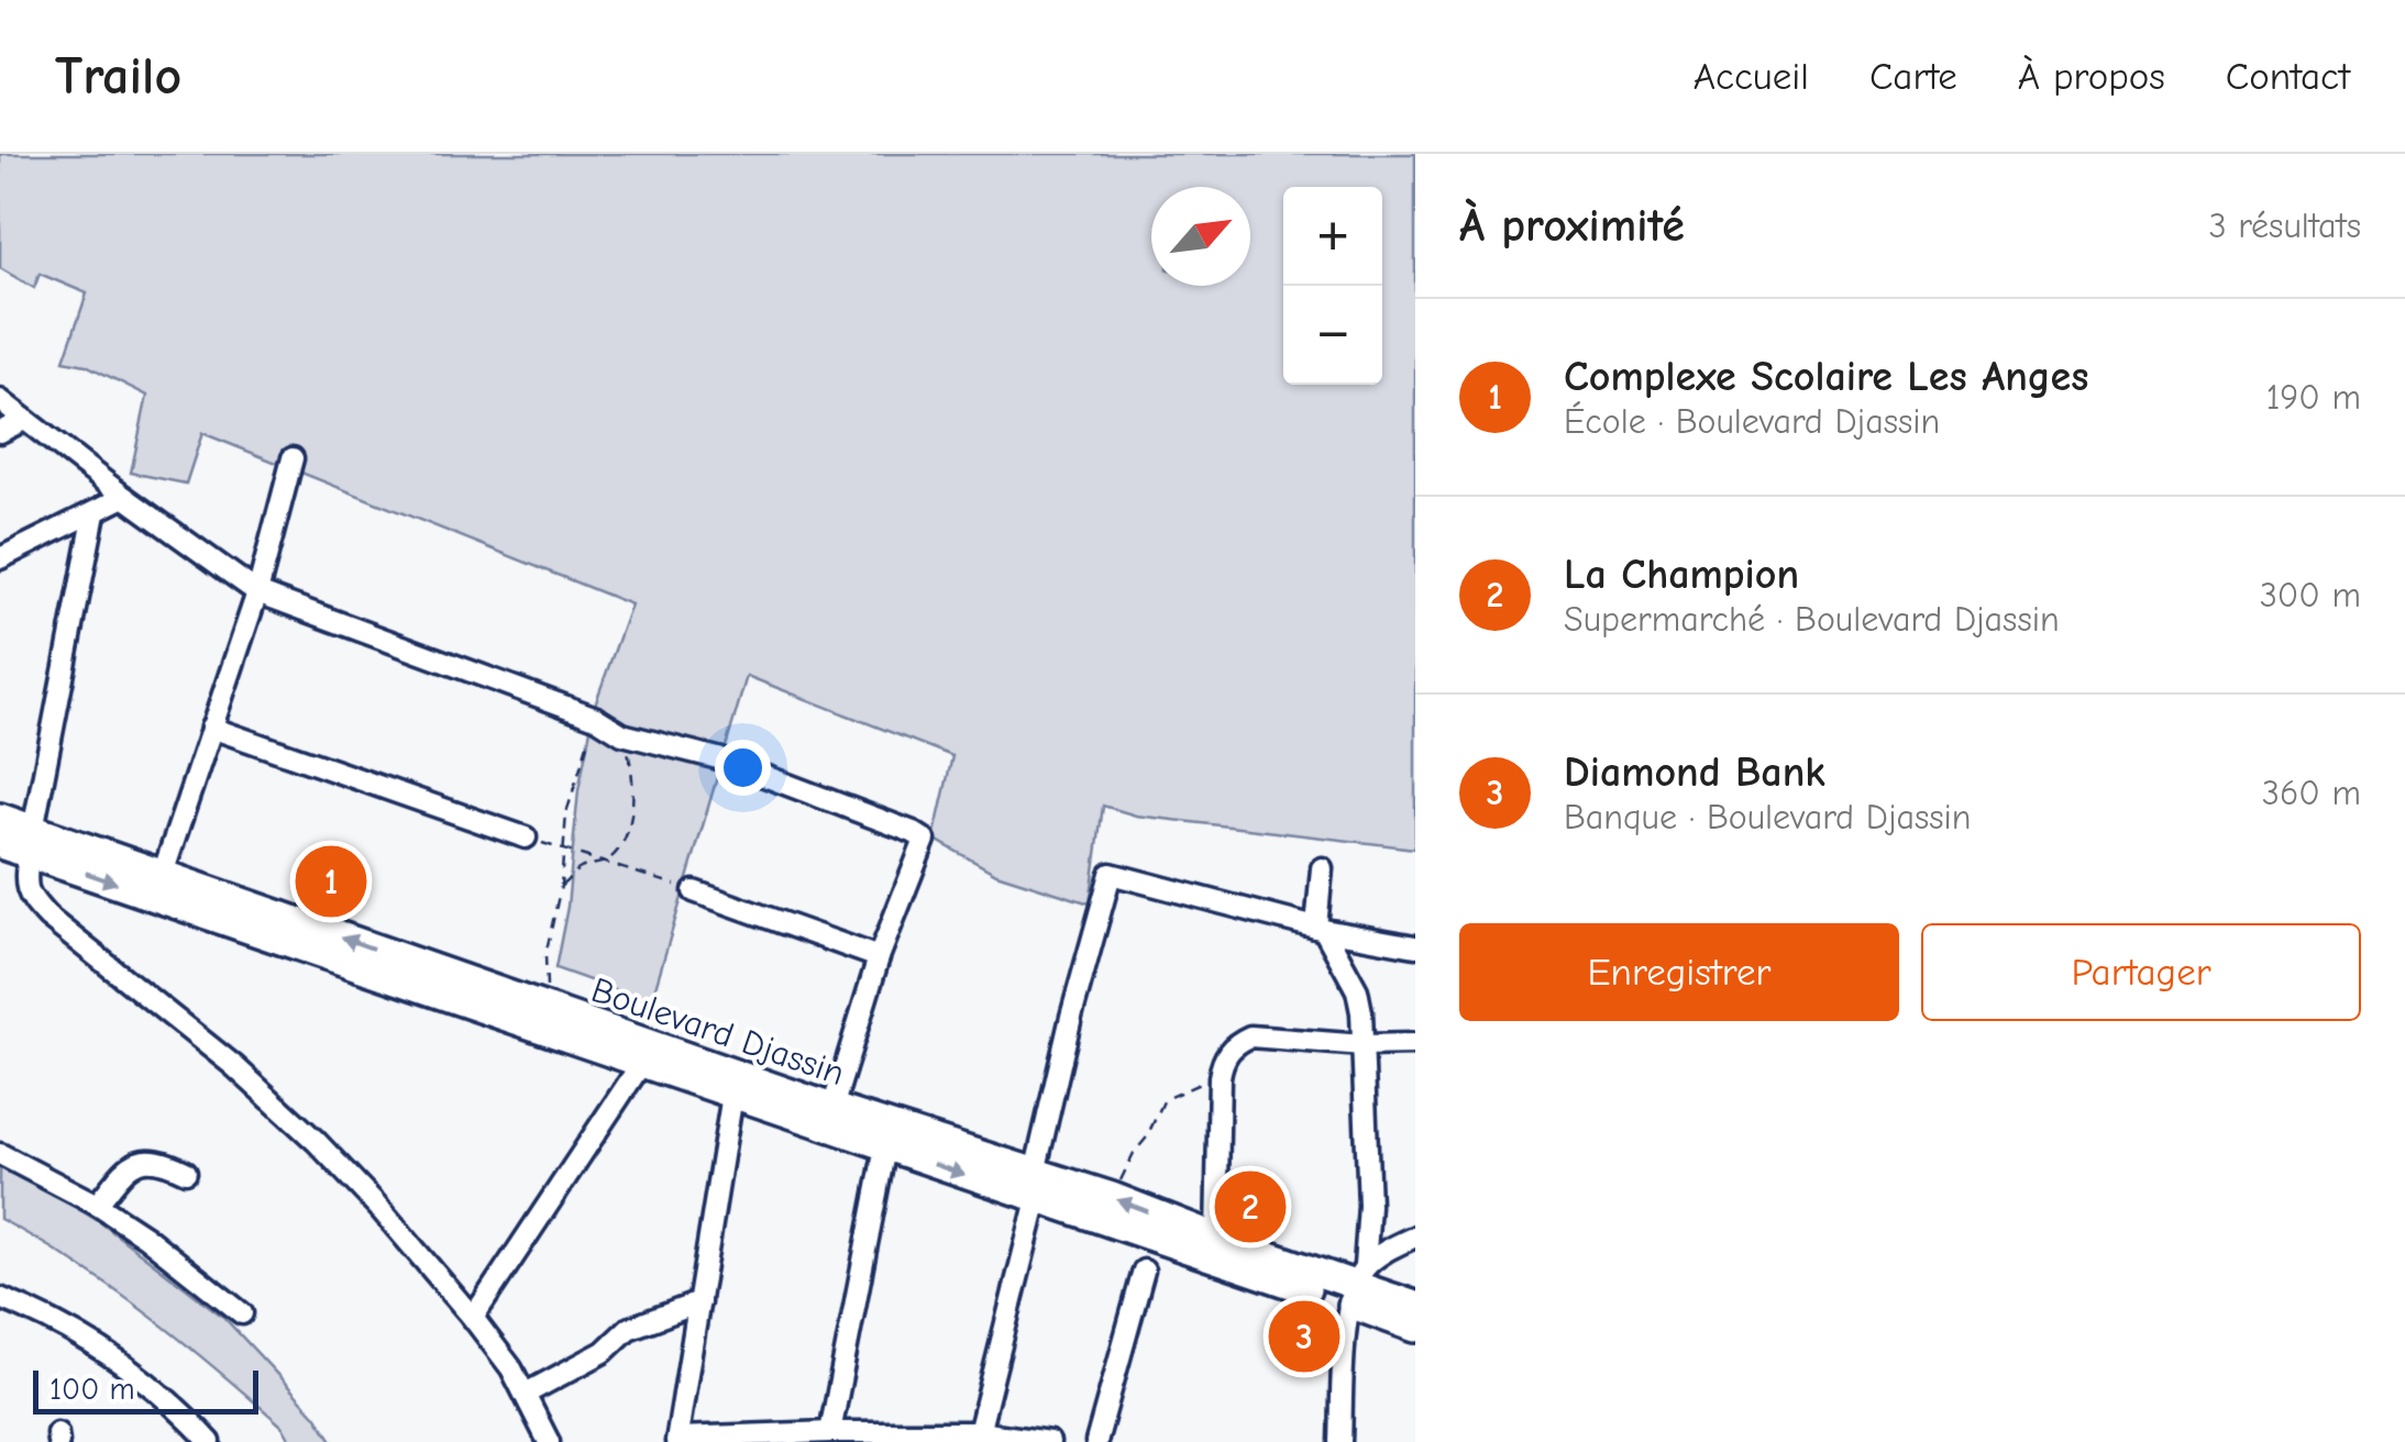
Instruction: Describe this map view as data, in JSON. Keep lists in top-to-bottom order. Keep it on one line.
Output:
{"streets":{"highway":["Boulevard Djassin"]},"scale_bar":"100 m","north":"top right","page":{"header":"Trailo","nav":["Accueil","Carte","À propos","Contact"],"heading":["À proximité","3 résultats"],"map_buttons":["+","−"],"list":[{"mark":"1","name":"Complexe Scolaire Les Anges","note":"École · Boulevard Djassin","value":"190 m"},{"mark":"2","name":"La Champion","note":"Supermarché · Boulevard Djassin","value":"300 m"},{"mark":"3","name":"Diamond Bank","note":"Banque · Boulevard Djassin","value":"360 m"}],"pins":["1","2","3"],"buttons":["Enregistrer","Partager"],"scale":"100 m"}}
